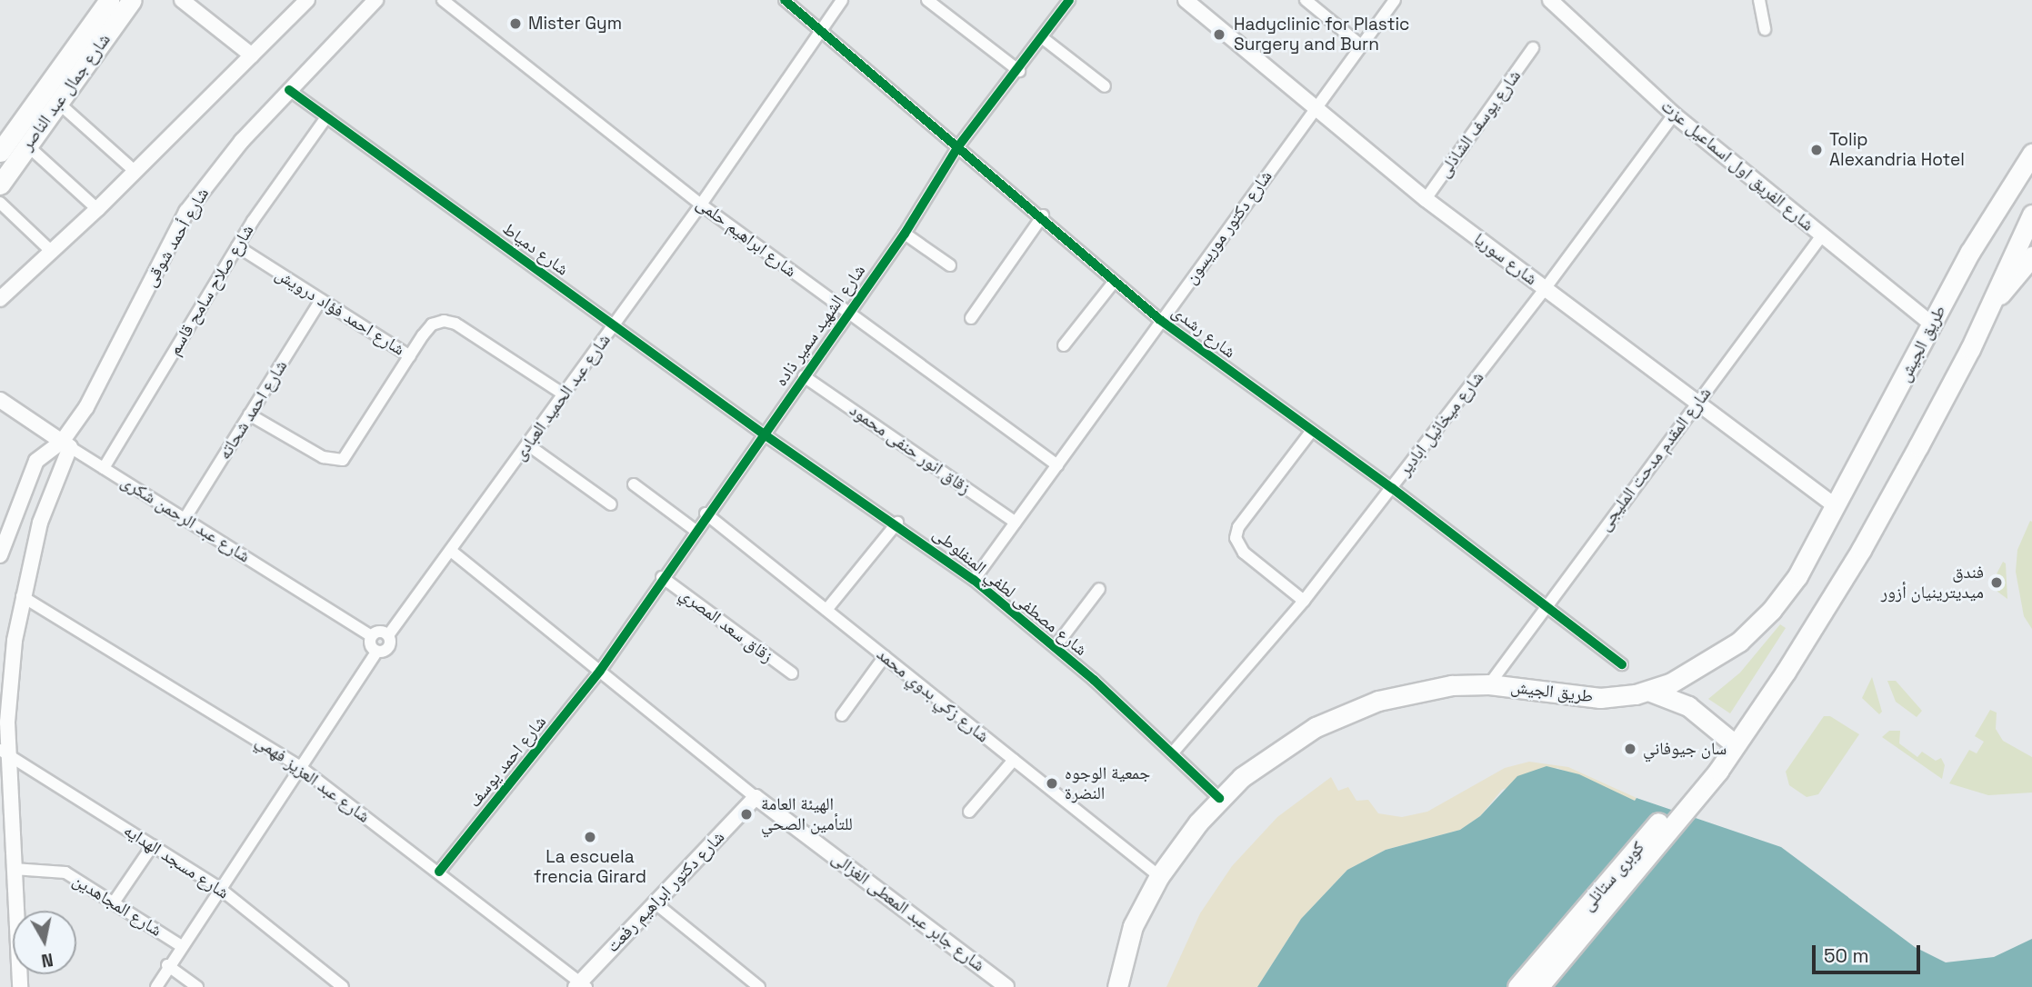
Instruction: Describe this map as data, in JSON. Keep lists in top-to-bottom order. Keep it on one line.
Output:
{"streets":{"main road":["شارع جمال عبد الناصر","طريق الجيش","كوبرى ستانلى"],"street":["شارع يوسف الشاذلى","شارع الفريق اول اسماعيل عزت","شارع دكتور موريسون","شارع أحمد شوقى","شارع ابراهيم حلمى","شارع دمياط","شارع سوريا","شارع صلاح سامح قاسم","شارع احمد فؤاد درويش","شارع الشهيد سمير ذاده","شارع رشدى","شارع عبد الحميد العبادى","شارع احمد شحاته","شارع ميخائيل ابادير","زقاق انور حنفى محمود","شارع المقدم مدحت المليجى","شارع عبد الرحمن شكرى","شارع مصطفى لطفي المنفلوطى","زقاق سعد المصري","شارع زكي بدوي محمد","شارع احمد يوسف","شارع عبد العزيز فهمي","شارع مسجد الهدايه","شارع دكتور ابراهيم رفعت","شارع المجاهدين","شارع جابر عبد المعطى الغزالى"]},"crossings":[["شارع يوسف الشاذلى","شارع سوريا"],["شارع الفريق اول اسماعيل عزت","طريق الجيش"],["شارع الفريق اول اسماعيل عزت","شارع ميخائيل ابادير"],["شارع الفريق اول اسماعيل عزت","شارع المقدم مدحت المليجى"],["شارع دكتور موريسون","شارع ابراهيم حلمى"],["شارع دكتور موريسون","شارع سوريا"],["شارع دكتور موريسون","شارع رشدى"],["شارع دكتور موريسون","زقاق انور حنفى محمود"],["شارع دكتور موريسون","شارع مصطفى لطفي المنفلوطى"],["شارع أحمد شوقى","شارع دمياط"],["شارع أحمد شوقى","شارع عبد الرحمن شكرى"],["شارع ابراهيم حلمى","شارع الشهيد سمير ذاده"],["شارع ابراهيم حلمى","شارع عبد الحميد العبادى"],["شارع دمياط","شارع صلاح سامح قاسم"],["شارع دمياط","شارع الشهيد سمير ذاده"],["شارع دمياط","شارع عبد الحميد العبادى"],["شارع دمياط","شارع مصطفى لطفي المنفلوطى"],["شارع سوريا","طريق الجيش"],["شارع سوريا","شارع ميخائيل ابادير"],["شارع سوريا","شارع المقدم مدحت المليجى"],["شارع صلاح سامح قاسم","شارع احمد فؤاد درويش"],["شارع صلاح سامح قاسم","شارع عبد الرحمن شكرى"],["شارع احمد فؤاد درويش","شارع عبد الحميد العبادى"],["شارع احمد فؤاد درويش","شارع احمد شحاته"],["شارع الشهيد سمير ذاده","شارع رشدى"],["شارع الشهيد سمير ذاده","زقاق انور حنفى محمود"],["شارع الشهيد سمير ذاده","شارع مصطفى لطفي المنفلوطى"],["شارع الشهيد سمير ذاده","زقاق سعد المصري"],["شارع الشهيد سمير ذاده","شارع زكي بدوي محمد"],["شارع الشهيد سمير ذاده","شارع احمد يوسف"],["شارع الشهيد سمير ذاده","شارع جابر عبد المعطى الغزالى"],["شارع رشدى","شارع عبد الحميد العبادى"],["شارع رشدى","شارع ميخائيل ابادير"],["شارع رشدى","شارع المقدم مدحت المليجى"],["طريق الجيش","شارع المقدم مدحت المليجى"],["طريق الجيش","شارع مصطفى لطفي المنفلوطى"],["طريق الجيش","شارع زكي بدوي محمد"],["شارع عبد الحميد العبادى","شارع عبد الرحمن شكرى"],["شارع عبد الحميد العبادى","شارع جابر عبد المعطى الغزالى"],["شارع احمد شحاته","شارع عبد الرحمن شكرى"],["شارع ميخائيل ابادير","شارع مصطفى لطفي المنفلوطى"],["شارع احمد يوسف","شارع عبد العزيز فهمي"],["شارع احمد يوسف","شارع جابر عبد المعطى الغزالى"],["شارع عبد العزيز فهمي","شارع دكتور ابراهيم رفعت"],["شارع دكتور ابراهيم رفعت","شارع جابر عبد المعطى الغزالى"]],"places":["Mister Gym","Hadyclinic for Plastic Surgery and Burn","Tolip Alexandria Hotel","فندق ميديترينيان أزور","سان جيوفاني","جمعية الوجوه النضرة","الهيئة العامة للتأمين الصحي","La escuela frencia Girard"],"scale_bar":"50 m","north":"bottom"}
